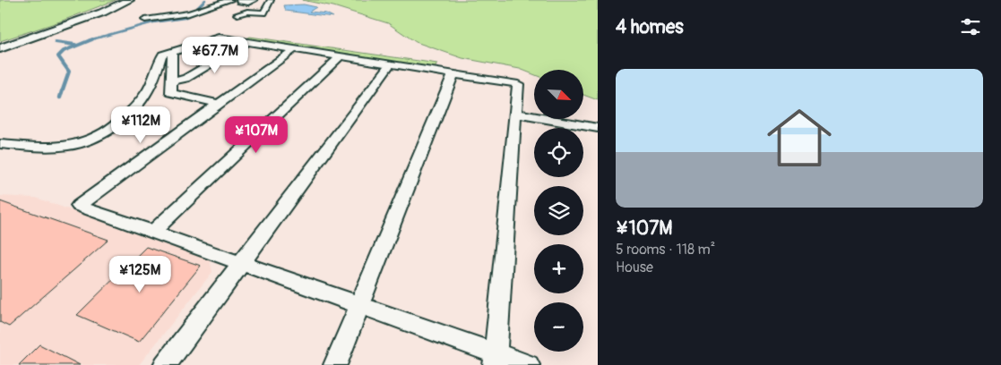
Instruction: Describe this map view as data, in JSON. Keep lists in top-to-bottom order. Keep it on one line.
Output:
{"north":"bottom right","page":{"heading":"4 homes","price":["¥67.7M","¥112M","¥107M","¥125M"],"list":[{"name":"¥107M","note":"5 rooms · 118 m² · House"}],"map_buttons":["+","−"]}}
